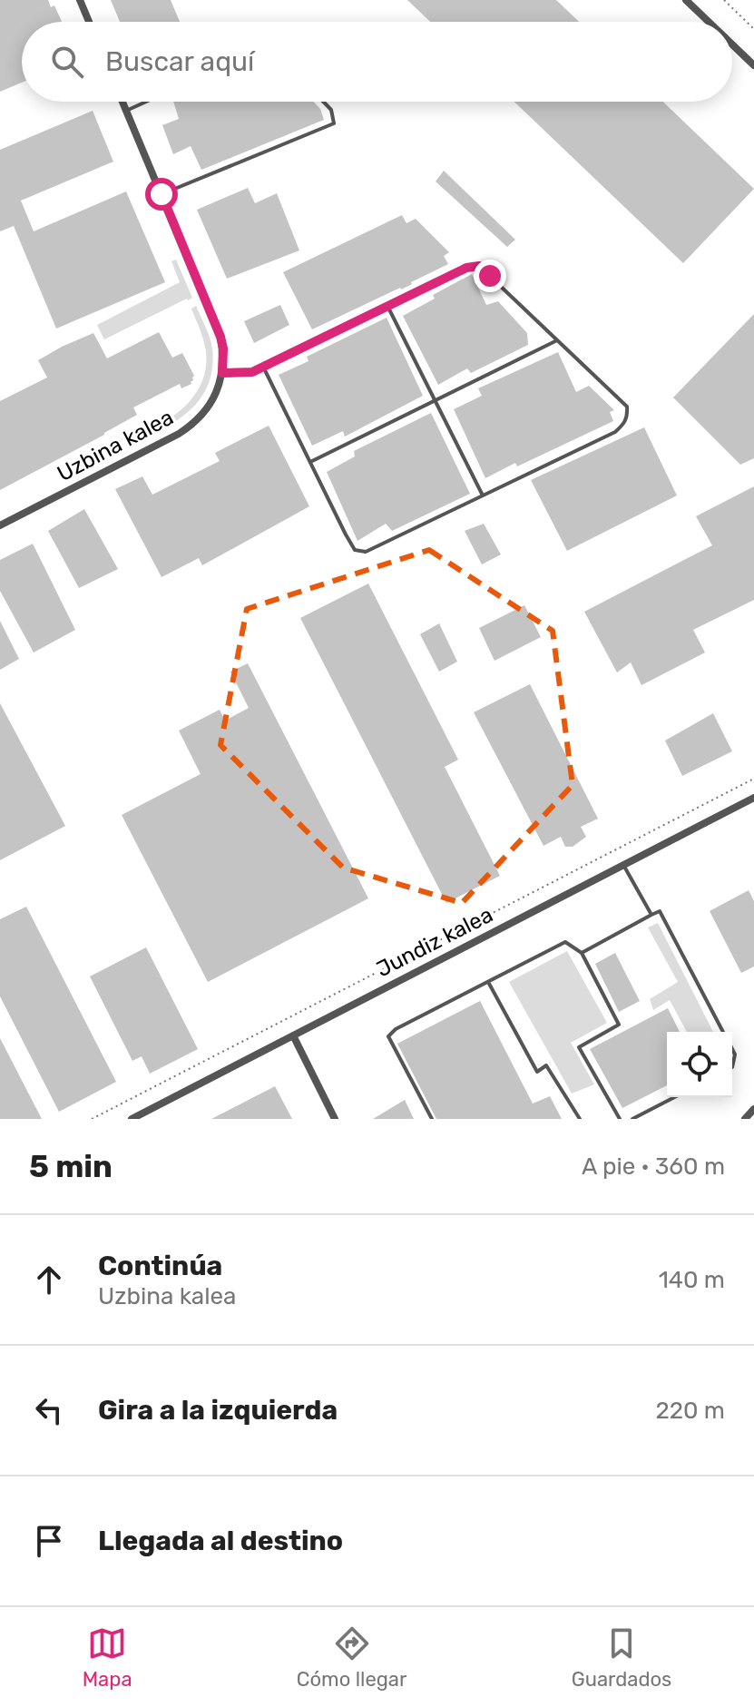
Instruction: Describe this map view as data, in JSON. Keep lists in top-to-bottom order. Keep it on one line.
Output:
{"streets":{"street":["Uzbina kalea","Jundiz kalea"]},"page":{"search":"Buscar aquí","heading":["5 min","A pie · 360 m"],"list":[["Continúa","Uzbina kalea","140 m"],["Gira a la izquierda","220 m"],"Llegada al destino"],"nav":["Mapa","Cómo llegar","Guardados"]}}
